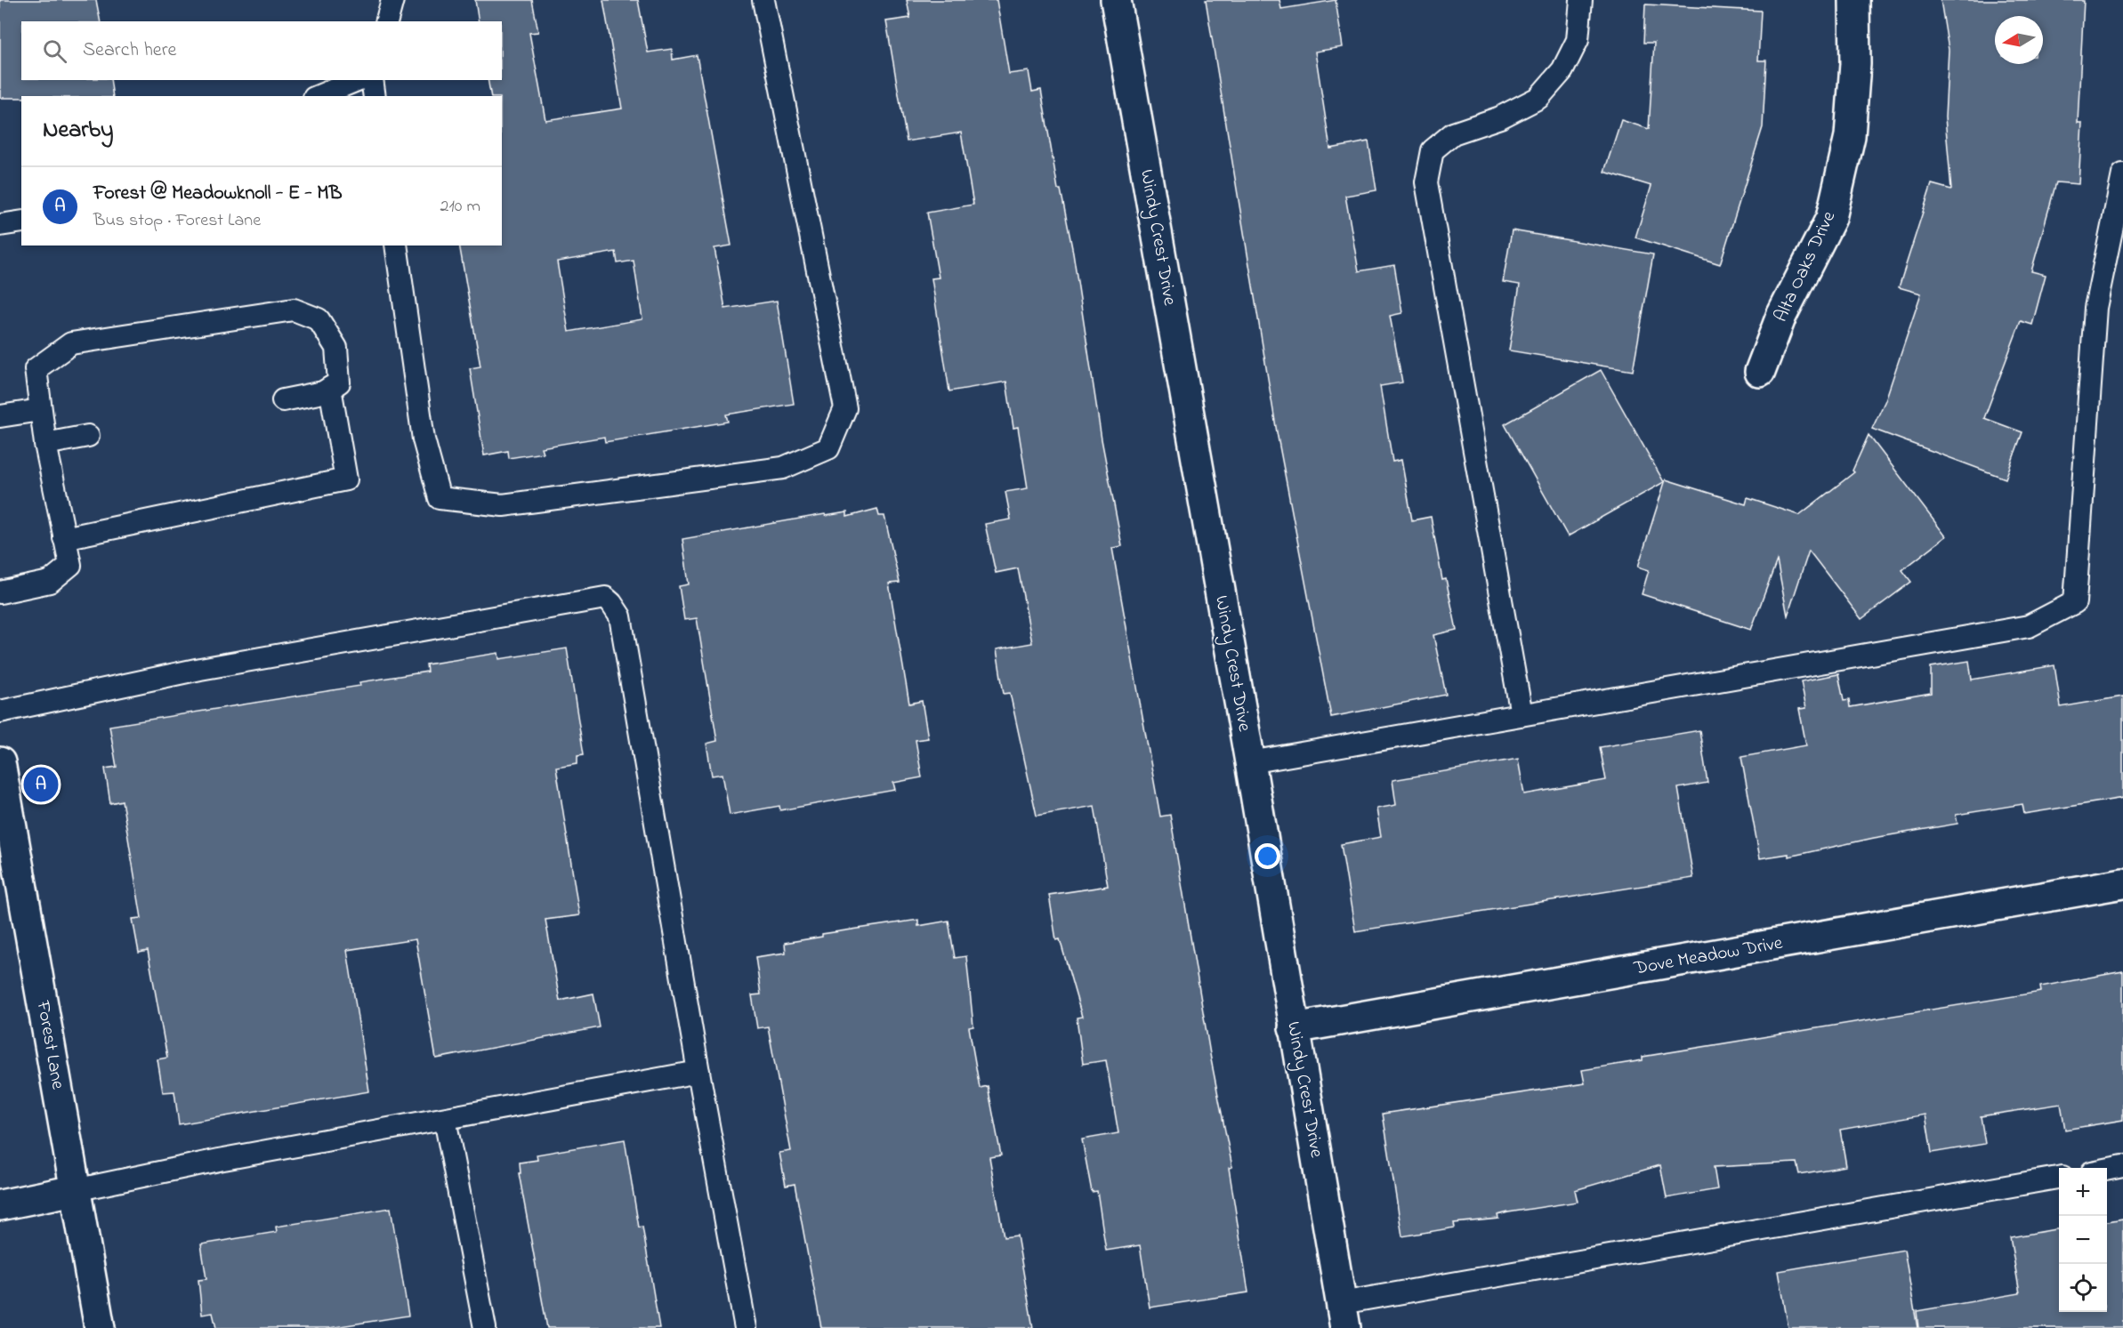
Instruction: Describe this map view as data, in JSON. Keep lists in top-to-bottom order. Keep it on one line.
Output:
{"streets":{"street":["Windy Crest Drive","Alta Oaks Drive","Dove Meadow Drive","Forest Lane"]},"crossings":[["Windy Crest Drive","Dove Meadow Drive"]],"north":"left","page":{"search":"Search here","heading":"Nearby","list":[{"mark":"A","name":"Forest @ Meadowknoll - E - MB","note":"Bus stop · Forest Lane","value":"210 m"}],"pins":"A","map_buttons":["+","−"]}}
